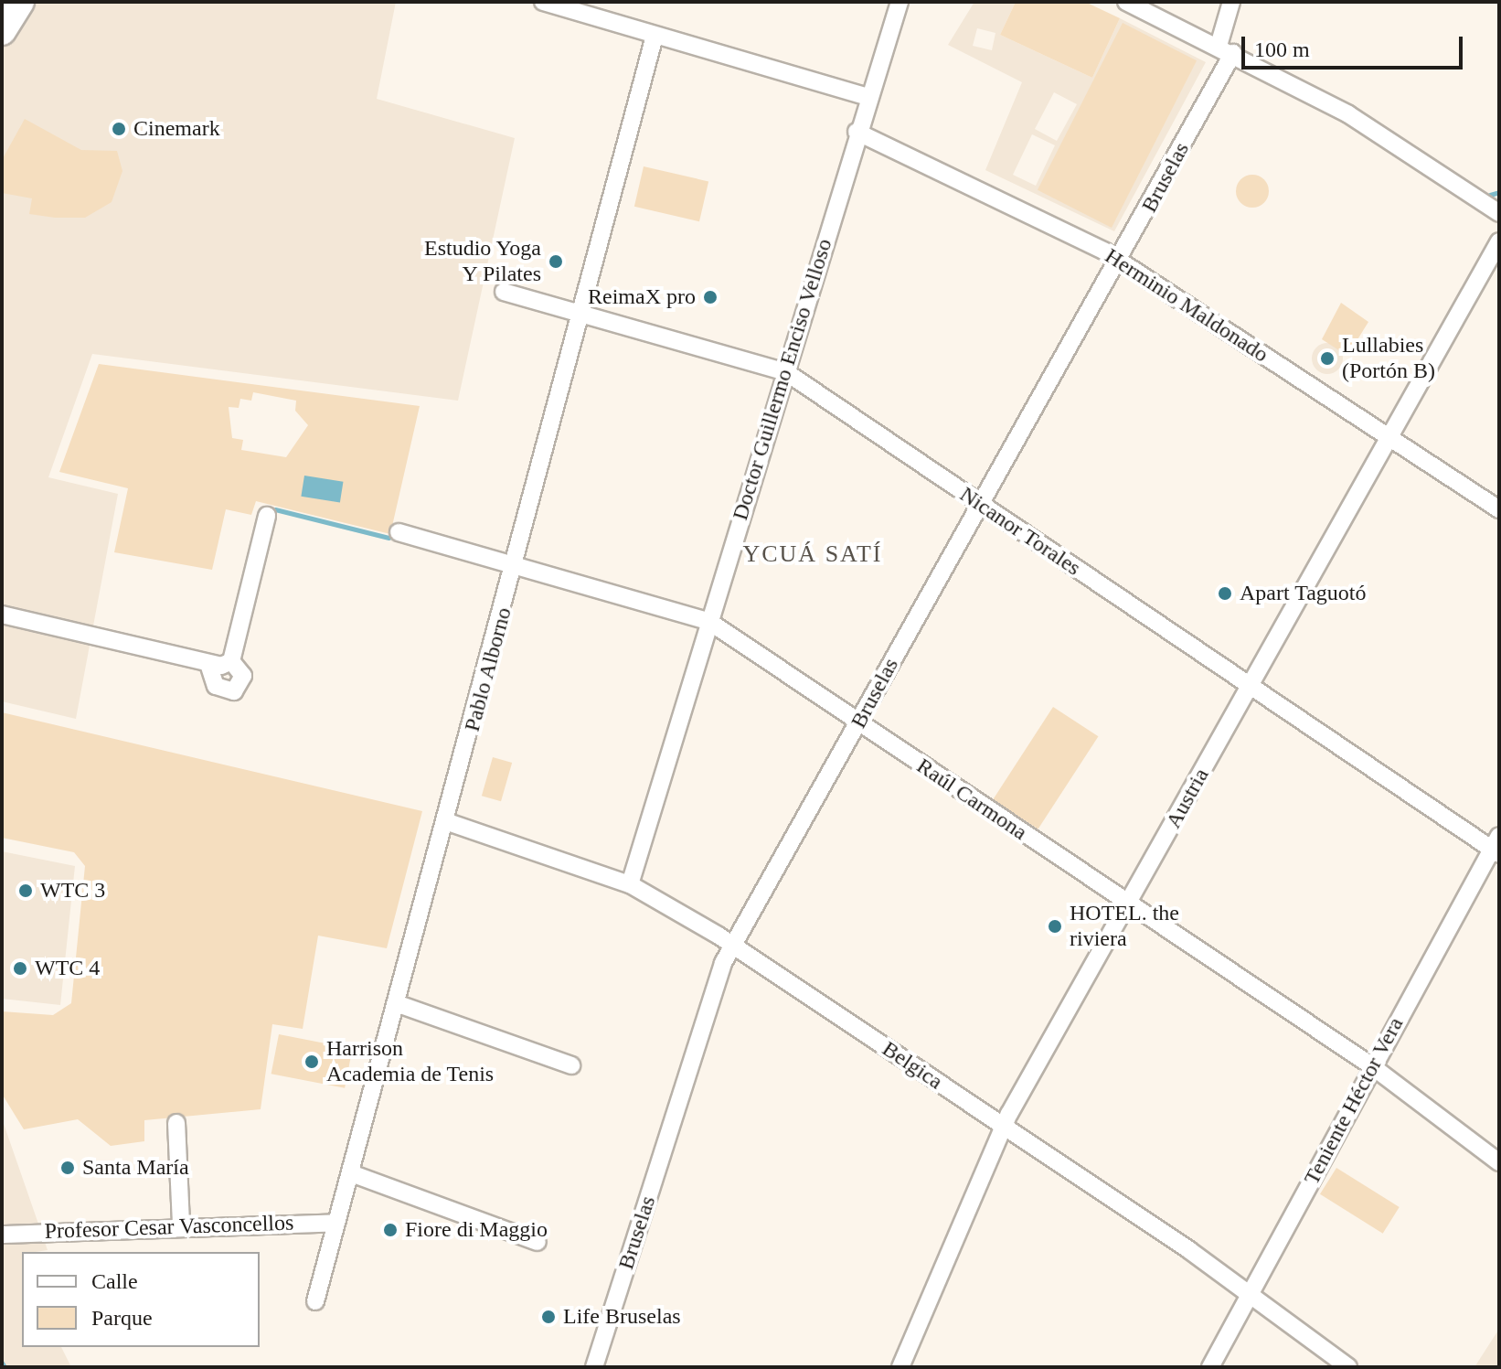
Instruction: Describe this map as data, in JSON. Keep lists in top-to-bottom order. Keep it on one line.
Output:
{"streets":{"street":["Bruselas","Herminio Maldonado","Doctor Guillermo Enciso Velloso","Nicanor Torales","Pablo Alborno","Austria","Raúl Carmona","Belgica","Teniente Héctor Vera","Profesor Cesar Vasconcellos"]},"crossings":[["Bruselas","Herminio Maldonado"],["Bruselas","Nicanor Torales"],["Bruselas","Raúl Carmona"],["Bruselas","Belgica"],["Herminio Maldonado","Doctor Guillermo Enciso Velloso"],["Herminio Maldonado","Austria"],["Doctor Guillermo Enciso Velloso","Nicanor Torales"],["Doctor Guillermo Enciso Velloso","Raúl Carmona"],["Doctor Guillermo Enciso Velloso","Belgica"],["Nicanor Torales","Pablo Alborno"],["Nicanor Torales","Austria"],["Nicanor Torales","Teniente Héctor Vera"],["Pablo Alborno","Raúl Carmona"],["Pablo Alborno","Belgica"],["Pablo Alborno","Profesor Cesar Vasconcellos"],["Austria","Raúl Carmona"],["Austria","Belgica"],["Raúl Carmona","Teniente Héctor Vera"],["Belgica","Teniente Héctor Vera"]],"districts":["YCUÁ SATÍ"],"places":["Cinemark","Estudio Yoga Y Pilates","ReimaX pro","Lullabies (Portón B)","Apart Taguotó","WTC 3","HOTEL. the riviera","WTC 4","Harrison Academia de Tenis","Santa María","Fiore di Maggio","Life Bruselas"],"legend":["Calle","Parque"],"scale_bar":"100 m"}
